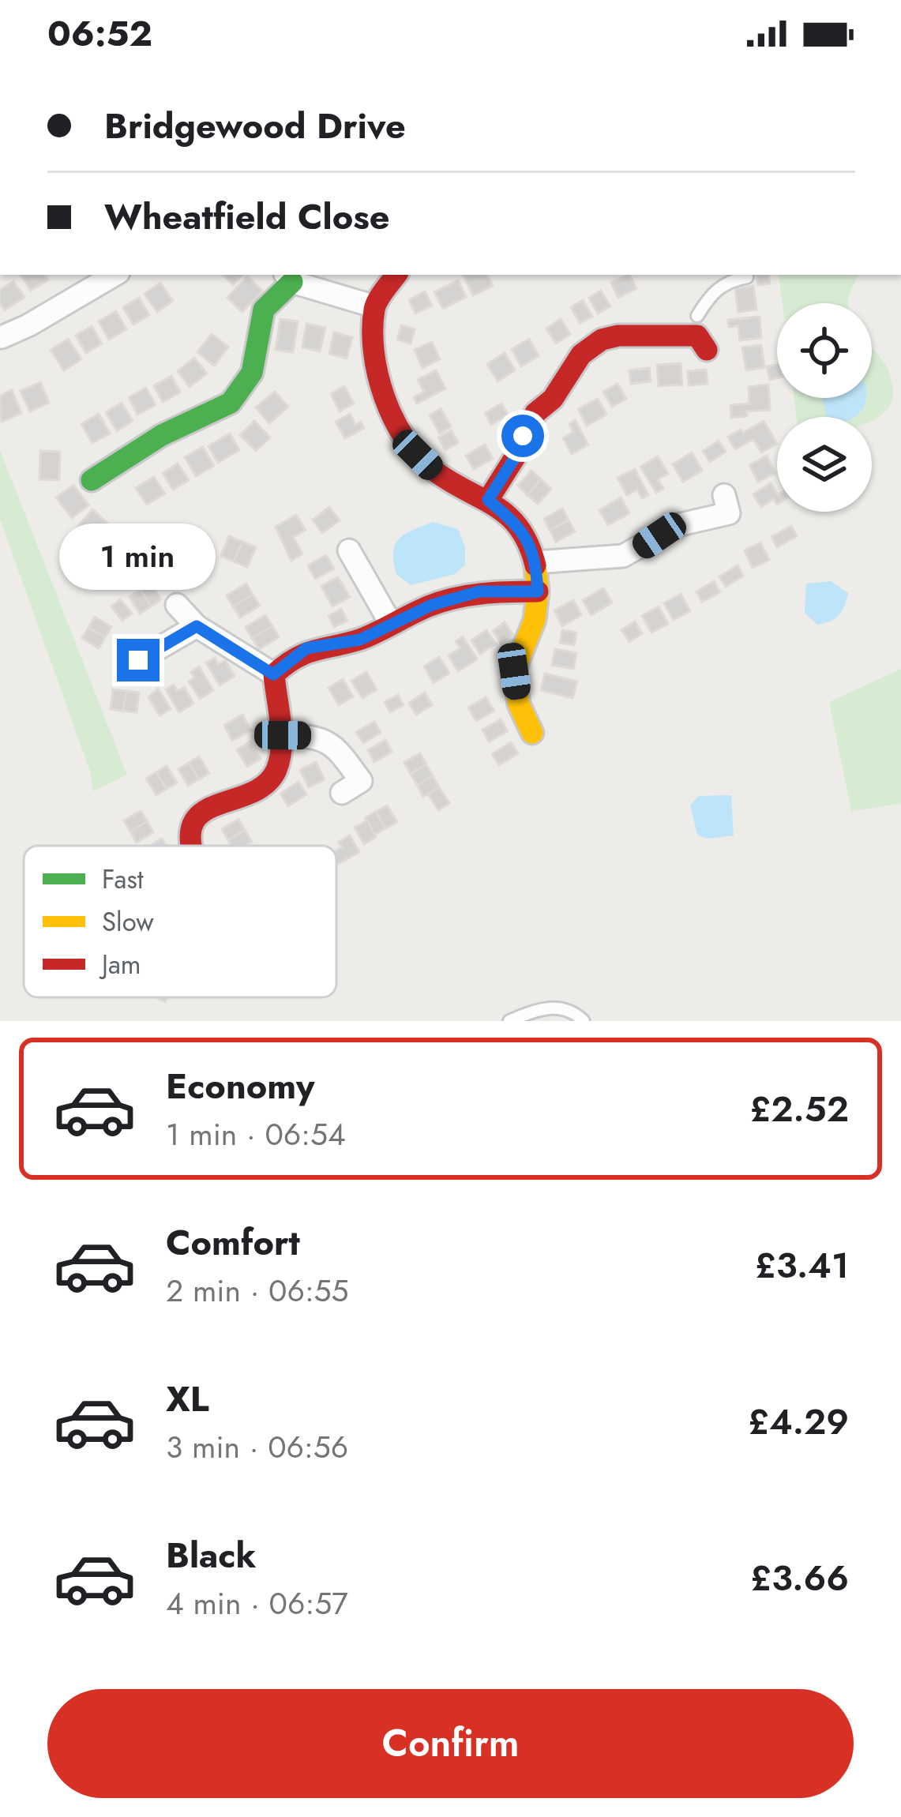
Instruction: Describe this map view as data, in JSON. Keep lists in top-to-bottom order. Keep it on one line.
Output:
{"legend":["Fast","Slow","Jam"],"page":{"status":"06:52","banner":["Bridgewood Drive","Wheatfield Close"],"bubble":"1 min","list":[{"name":"Economy","note":"1 min · 06:54","value":"£2.52"},{"name":"Comfort","note":"2 min · 06:55","value":"£3.41"},{"name":"XL","note":"3 min · 06:56","value":"£4.29"},{"name":"Black","note":"4 min · 06:57","value":"£3.66"}],"buttons":"Confirm"}}
